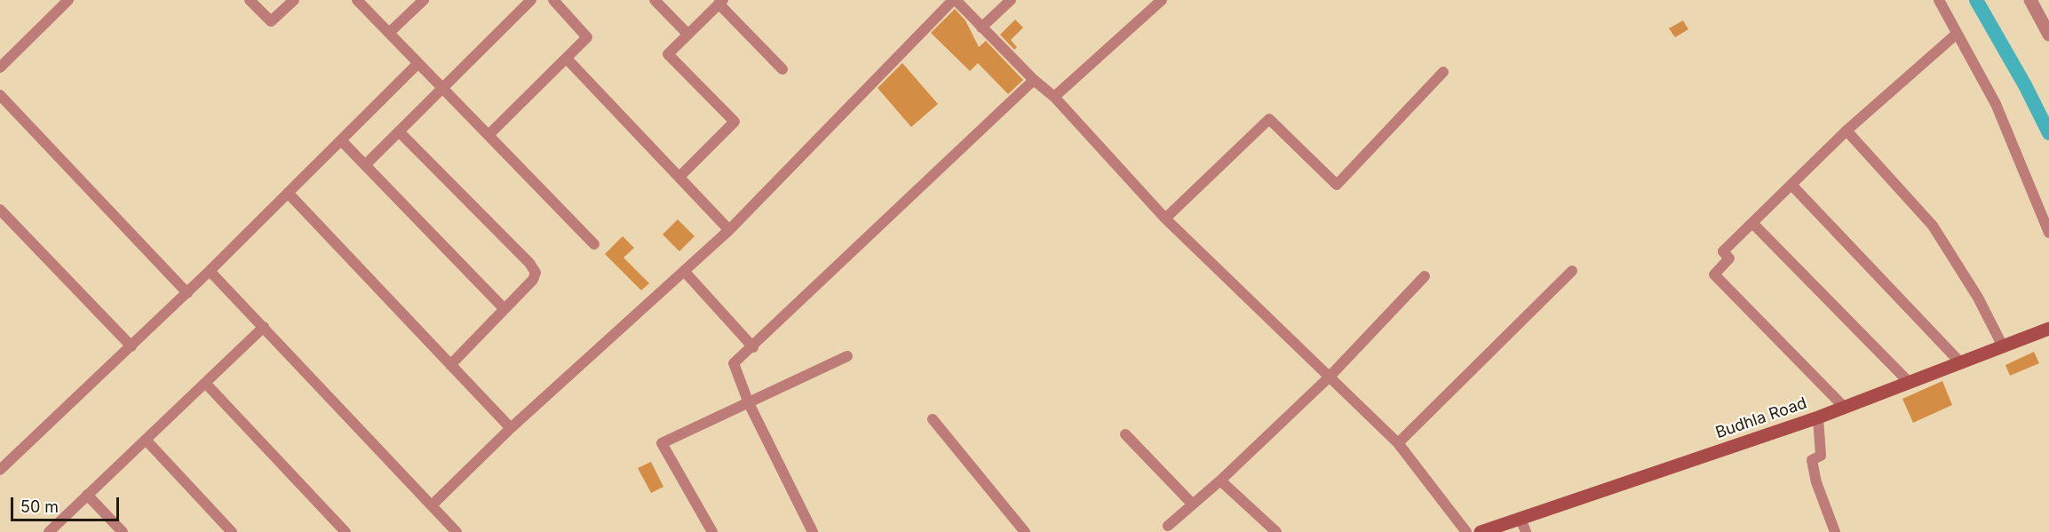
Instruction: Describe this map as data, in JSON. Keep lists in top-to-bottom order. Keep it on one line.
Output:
{"streets":{"main road":["Budhla Road"]},"scale_bar":"50 m"}
